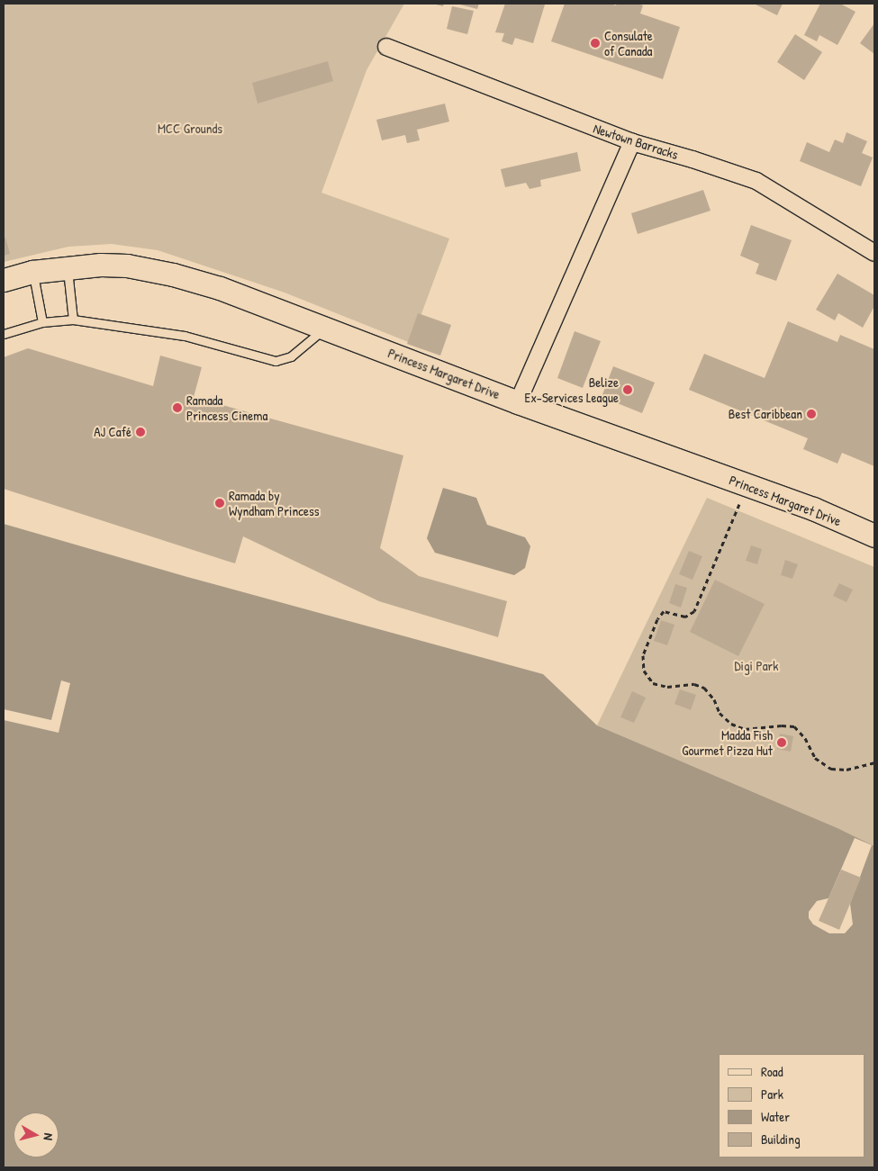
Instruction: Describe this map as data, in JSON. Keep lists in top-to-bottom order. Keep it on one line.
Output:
{"streets":{"main road":["Princess Margaret Drive"],"street":["Newtown Barracks"]},"parks":["MCC Grounds","Digi Park"],"places":["Consulate of Canada","Belize Ex-Services League","Ramada Princess Cinema","Best Caribbean","AJ Café","Ramada by Wyndham Princess","Madda Fish Gourmet Pizza Hut"],"legend":["Road","Park","Water","Building"],"north":"right"}
